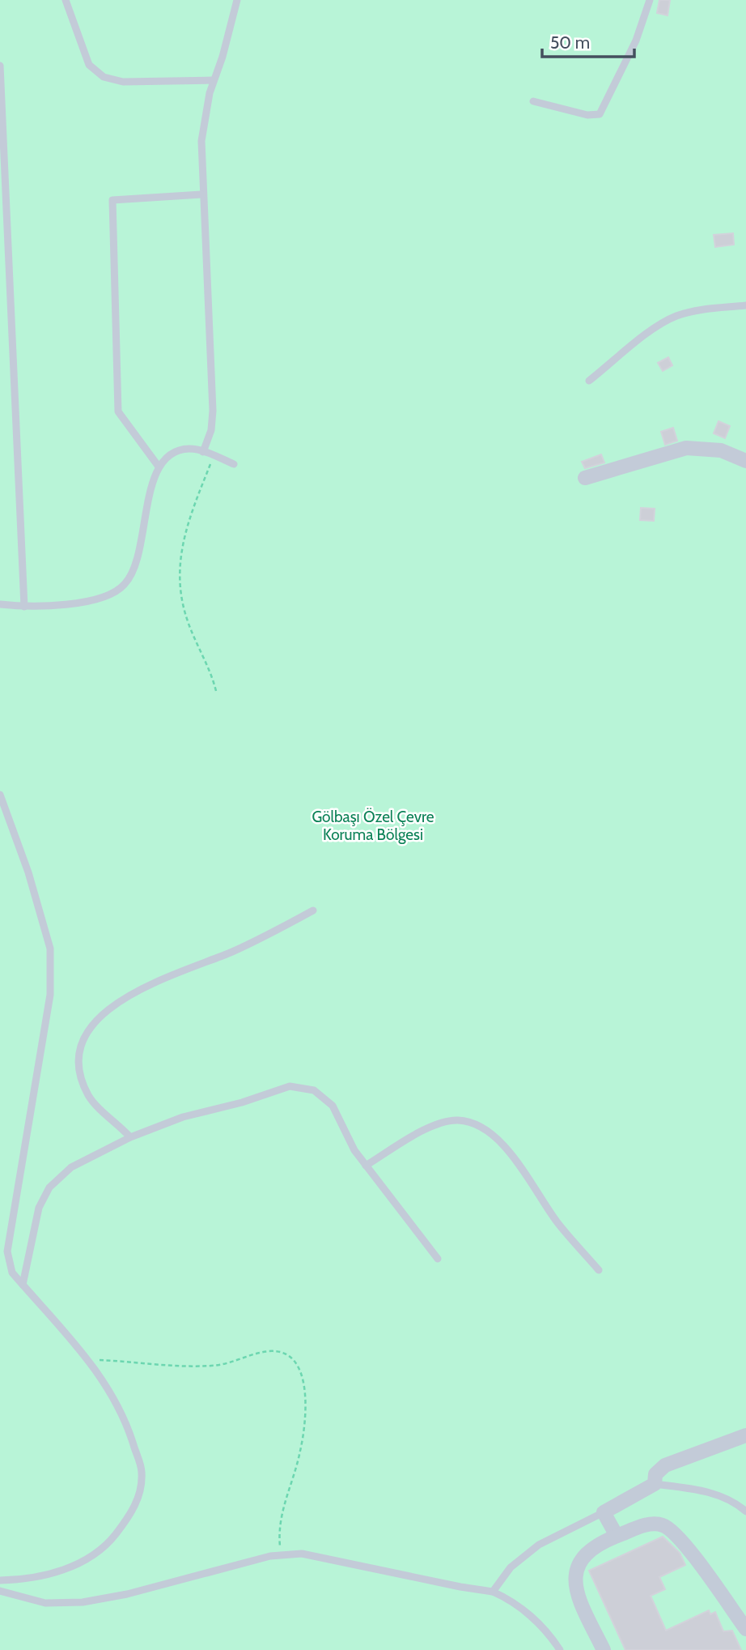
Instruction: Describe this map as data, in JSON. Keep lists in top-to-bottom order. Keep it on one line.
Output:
{"parks":["Gölbaşı Özel Çevre Koruma Bölgesi"],"scale_bar":"50 m"}
